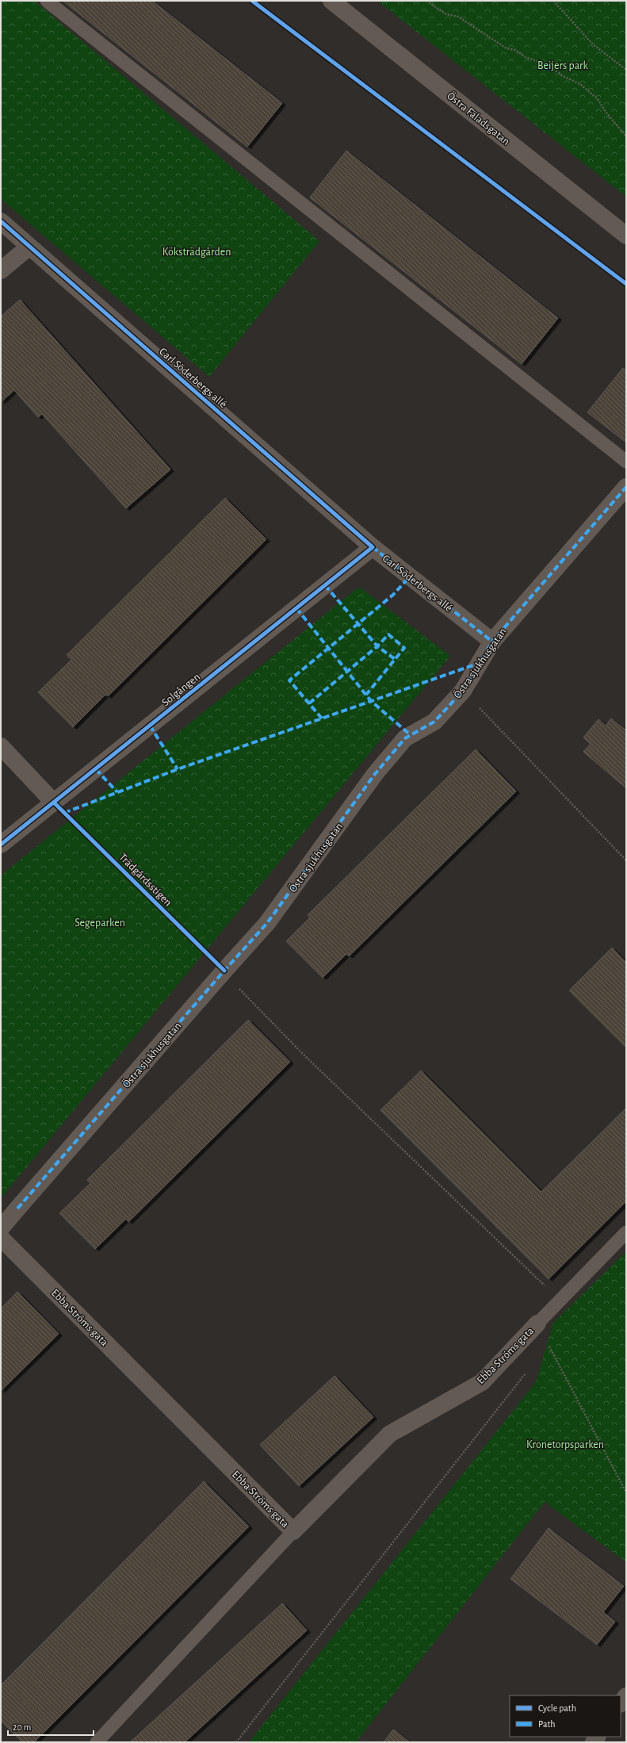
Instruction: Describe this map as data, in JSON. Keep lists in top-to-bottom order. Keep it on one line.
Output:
{"streets":{"street":["Östra Fäladsgatan","Carl Söderbergs allé","Östra sjukhusgatan","Solgången","Ebba Ströms gata"],"cycle path":["Trädgårdsstigen"]},"crossings":[["Carl Söderbergs allé","Östra sjukhusgatan"],["Carl Söderbergs allé","Solgången"]],"parks":["Beijers park","Köksträdgården","Segeparken","Kronetorpsparken"],"legend":["Cycle path","Path"],"scale_bar":"20 m"}
